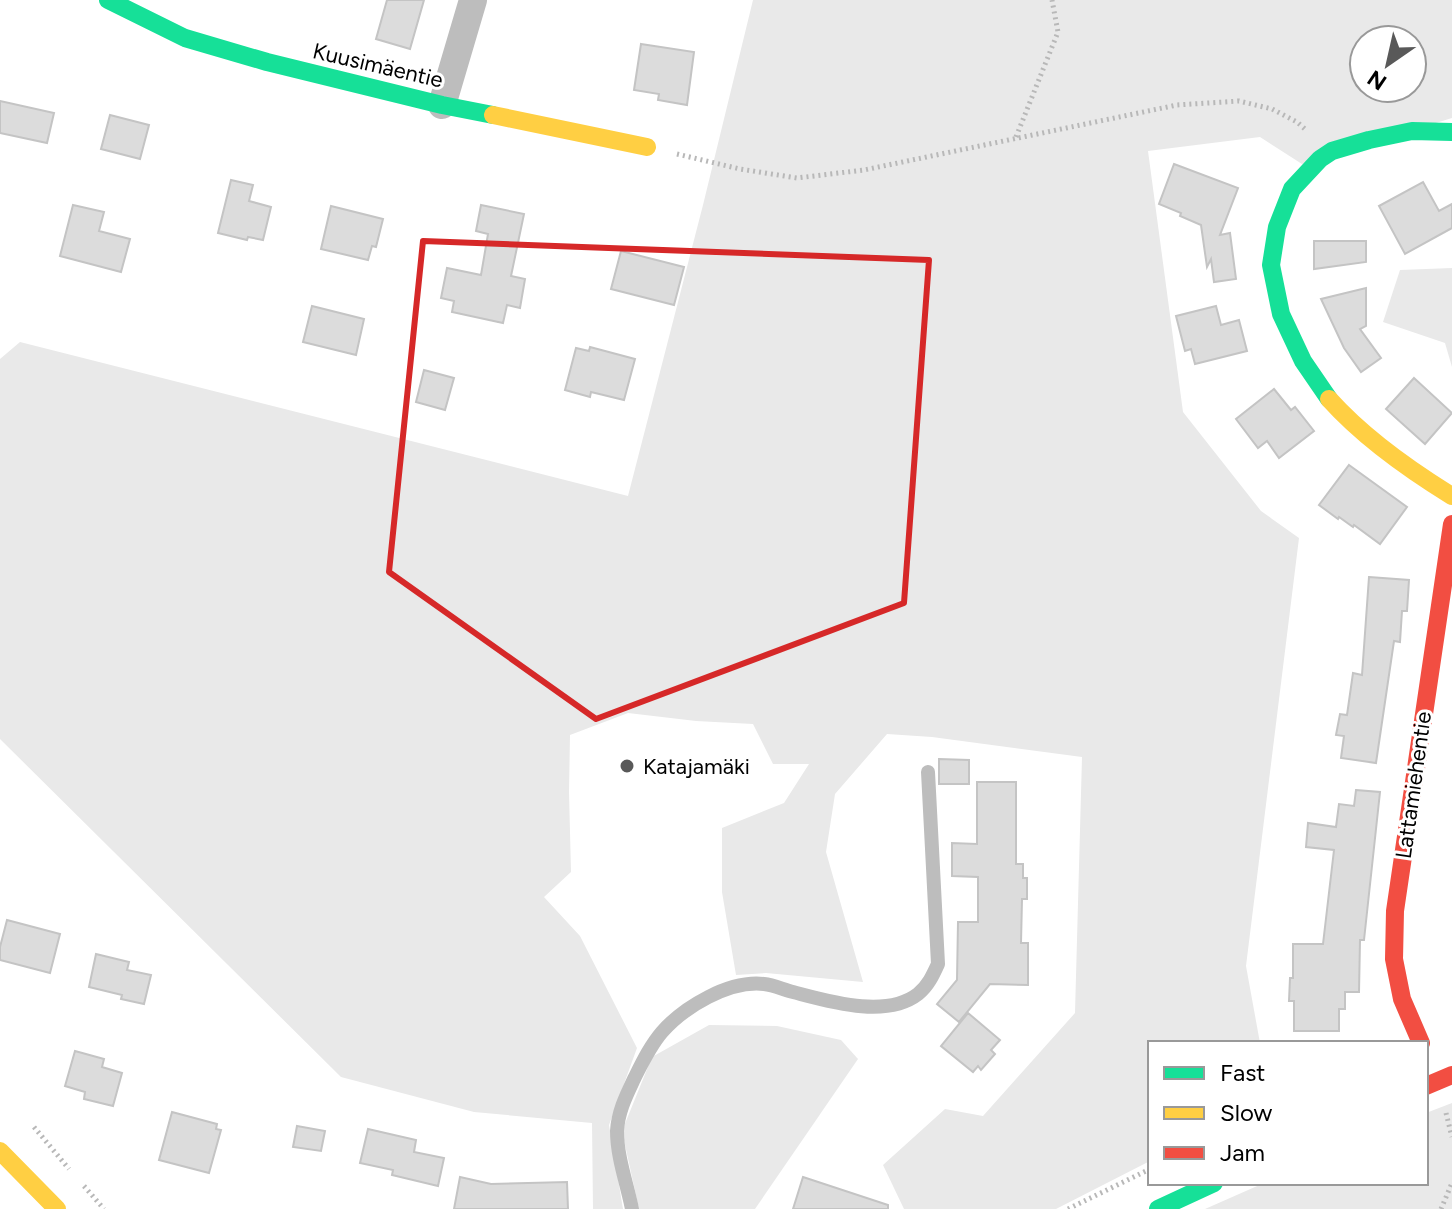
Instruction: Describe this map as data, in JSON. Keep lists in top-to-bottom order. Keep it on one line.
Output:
{"streets":{"street":["Kuusimäentie","Lattamiehentie"]},"places":["Katajamäki"],"legend":["Fast","Slow","Jam"],"north":"bottom left"}
